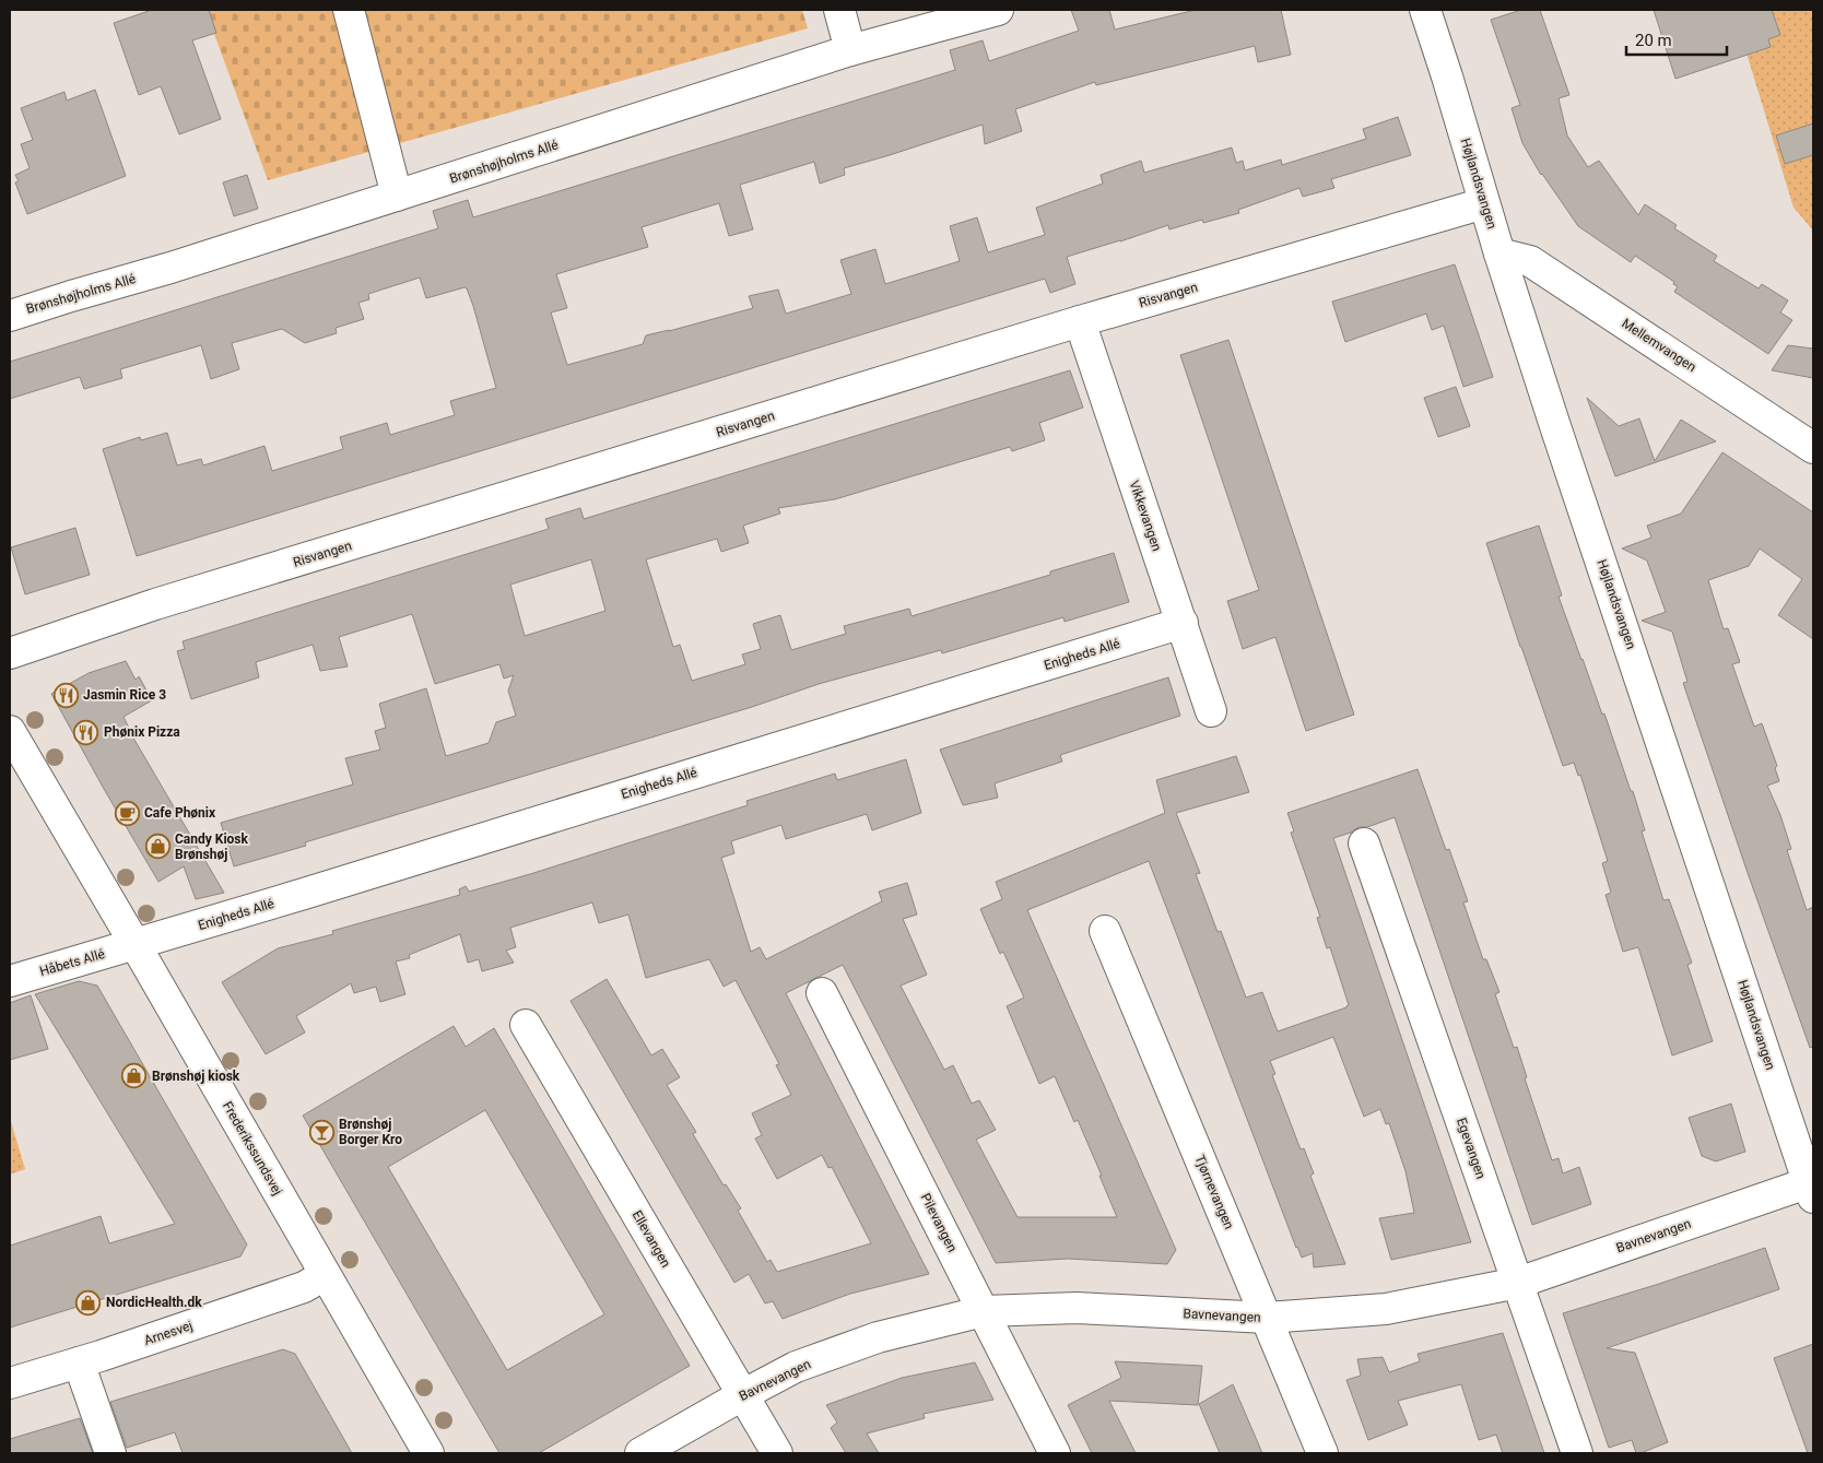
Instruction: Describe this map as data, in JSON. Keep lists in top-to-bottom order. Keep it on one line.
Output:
{"streets":{"street":["Brønshøjholms Allé","Højlandsvangen","Risvangen","Mellemvangen","Vikkevangen","Enigheds Allé","Håbets Allé","Frederikssundsvej","Egevangen","Tjørnevangen","Pilevangen","Bavnevangen","Ellevangen","Arnesvej"]},"crossings":[["Højlandsvangen","Risvangen"],["Højlandsvangen","Mellemvangen"],["Højlandsvangen","Bavnevangen"],["Risvangen","Vikkevangen"],["Vikkevangen","Enigheds Allé"],["Enigheds Allé","Håbets Allé"],["Enigheds Allé","Frederikssundsvej"],["Håbets Allé","Frederikssundsvej"],["Frederikssundsvej","Arnesvej"],["Egevangen","Bavnevangen"],["Tjørnevangen","Bavnevangen"],["Pilevangen","Bavnevangen"],["Bavnevangen","Ellevangen"]],"places":{"restaurant":["Jasmin Rice 3","Phønix Pizza"],"cafe":["Cafe Phønix"],"shop":["Candy Kiosk Brønshøj","Brønshøj kiosk","NordicHealth.dk"],"bar":["Brønshøj Borger Kro"]},"scale_bar":"20 m"}
